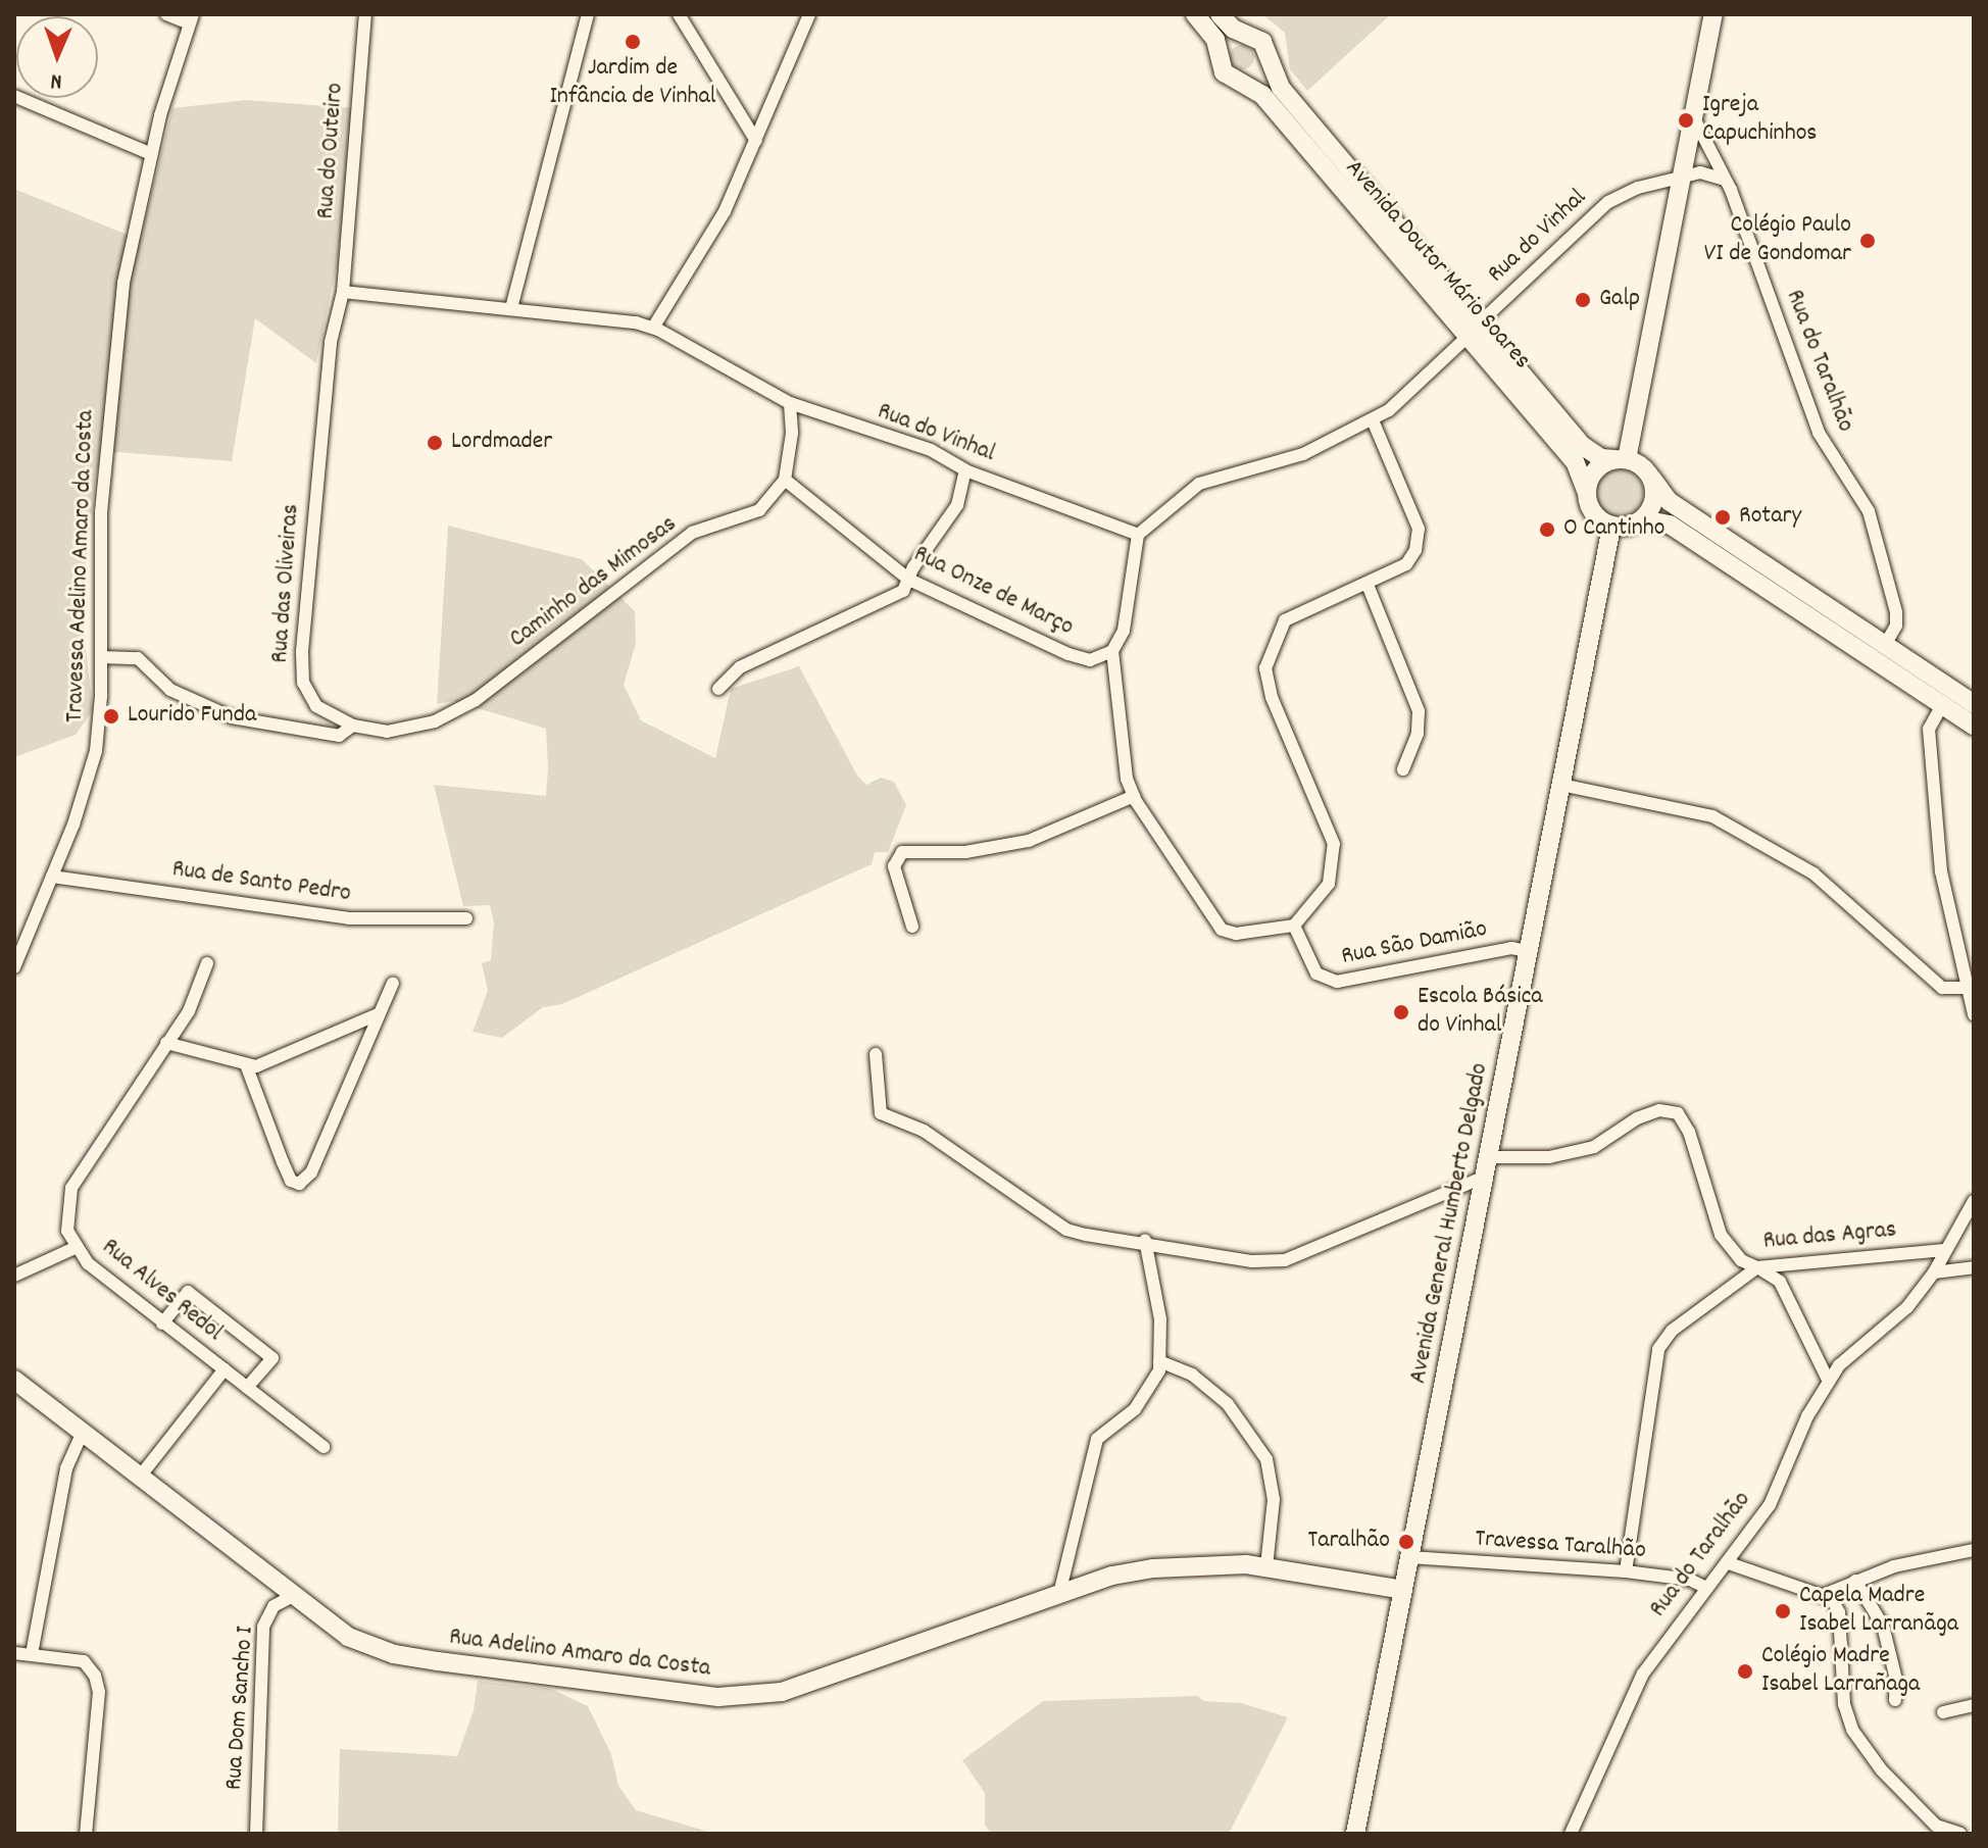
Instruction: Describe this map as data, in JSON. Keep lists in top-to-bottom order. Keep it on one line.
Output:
{"streets":{"street":["Rua do Outeiro","Rua do Vinhal","Avenida Doutor Mário Soares","Rua do Taralhão","Travessa Adelino Amaro da Costa","Caminho das Mimosas","Rua das Oliveiras","Rua Onze de Março","Rua de Santo Pedro","Rua São Damião","Avenida General Humberto Delgado","Rua das Agras","Rua Alves Redol","Travessa Taralhão","Rua Adelino Amaro da Costa","Rua Dom Sancho I"]},"crossings":[["Rua do Outeiro","Rua do Vinhal"],["Rua do Outeiro","Rua das Oliveiras"],["Rua do Vinhal","Avenida Doutor Mário Soares"],["Rua do Vinhal","Rua das Oliveiras"],["Avenida Doutor Mário Soares","Avenida General Humberto Delgado"],["Rua do Taralhão","Rua das Agras"],["Rua do Taralhão","Travessa Taralhão"],["Travessa Adelino Amaro da Costa","Rua de Santo Pedro"],["Caminho das Mimosas","Rua das Oliveiras"],["Caminho das Mimosas","Rua Onze de Março"],["Rua São Damião","Avenida General Humberto Delgado"],["Avenida General Humberto Delgado","Rua das Agras"],["Avenida General Humberto Delgado","Travessa Taralhão"],["Avenida General Humberto Delgado","Rua Adelino Amaro da Costa"],["Rua Adelino Amaro da Costa","Rua Dom Sancho I"]],"places":["Jardim de Infância de Vinhal","Igreja Capuchinhos","Colégio Paulo VI de Gondomar","Galp","Lordmader","Rotary","O Cantinho","Lourido Funda","Escola Básica do Vinhal","Taralhão","Capela Madre Isabel Larranãga","Colégio Madre Isabel Larrañaga"],"north":"bottom"}
